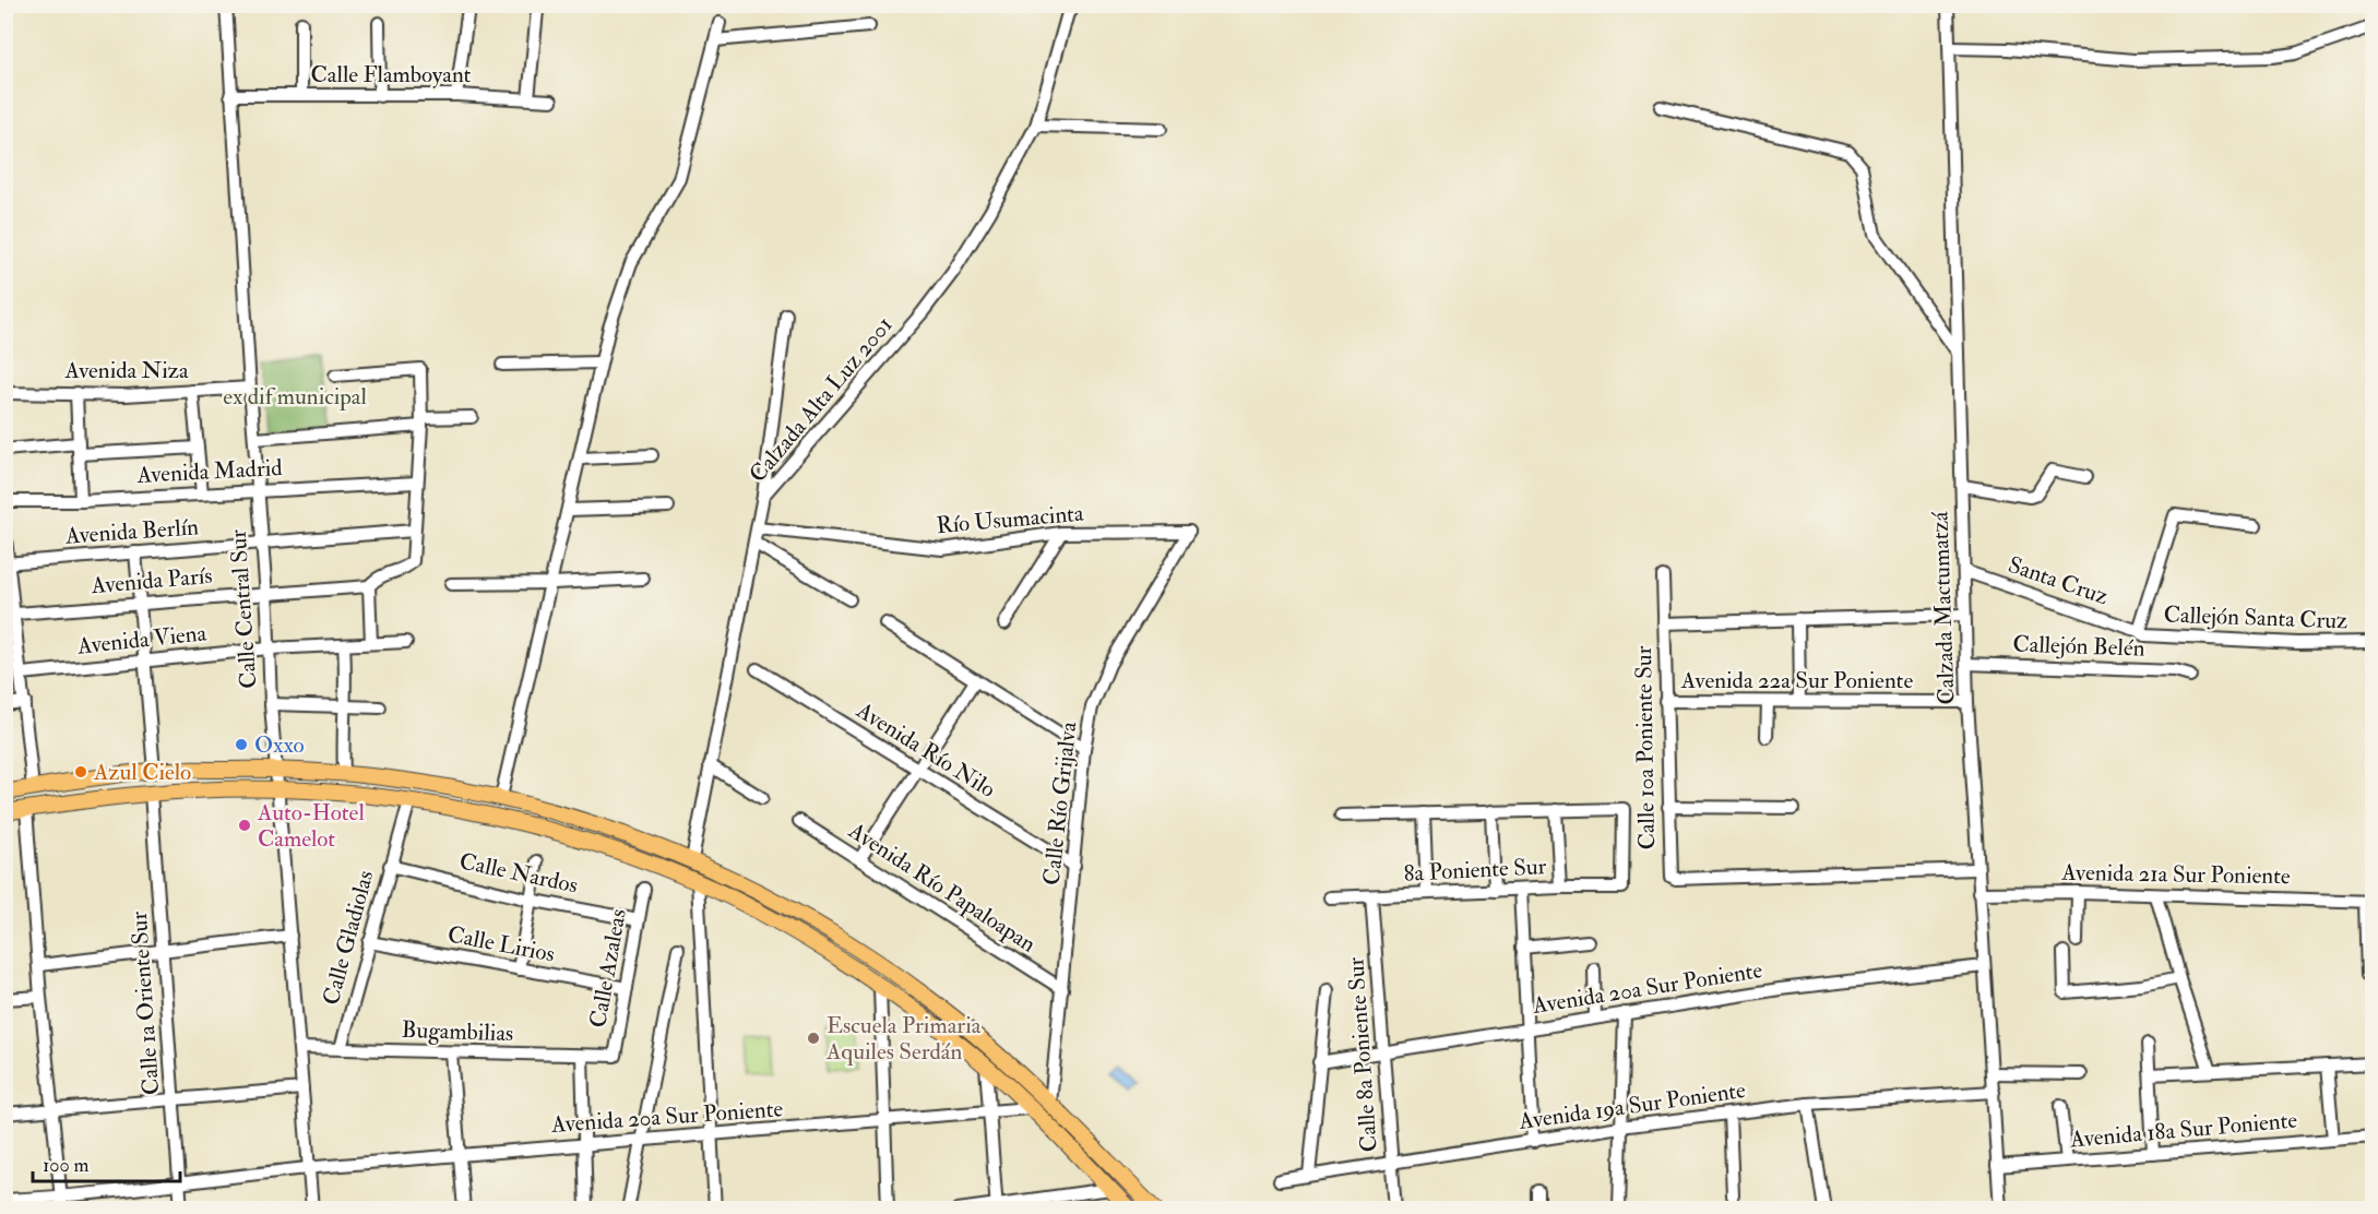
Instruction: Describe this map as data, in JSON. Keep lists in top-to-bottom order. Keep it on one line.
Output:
{"streets":{"street":["Calle Flamboyant","Avenida Niza","Calzada Alta Luz 2001","Avenida Madrid","Río Usumacinta","Avenida Berlín","Avenida París","Santa Cruz","Calzada Mactumatzá","Calle Central Sur","Callejón Santa Cruz","Avenida Viena","Callejón Belén","Avenida 22a Sur Poniente","Calle 10a Poniente Sur","Avenida Río Nilo","Calle Río Grijalva","8a Poniente Sur","Calle Nardos","Avenida 21a Sur Poniente","Avenida Río Papaloapan","Calle Gladiolas","Calle Lirios","Calle Azaleas","Avenida 20a Sur Poniente","Calle 1a Oriente Sur","Bugambilias","Calle 8a Poniente Sur","Avenida 19a Sur Poniente","Avenida 18a Sur Poniente"]},"crossings":[["Calle Flamboyant","Calle Central Sur"],["Avenida Niza","Calle Central Sur"],["Calzada Alta Luz 2001","Río Usumacinta"],["Avenida Madrid","Calle Central Sur"],["Río Usumacinta","Calle Río Grijalva"],["Avenida Berlín","Calle Central Sur"],["Avenida París","Calle Central Sur"],["Santa Cruz","Calzada Mactumatzá"],["Santa Cruz","Callejón Santa Cruz"],["Calzada Mactumatzá","Callejón Belén"],["Calzada Mactumatzá","Avenida 22a Sur Poniente"],["Calzada Mactumatzá","Calle 10a Poniente Sur"],["Calzada Mactumatzá","Avenida 21a Sur Poniente"],["Calzada Mactumatzá","Avenida 20a Sur Poniente"],["Calzada Mactumatzá","Avenida 19a Sur Poniente"],["Calzada Mactumatzá","Avenida 18a Sur Poniente"],["Calle Central Sur","Avenida Viena"],["Calle Central Sur","Avenida 20a Sur Poniente"],["Calle Central Sur","Bugambilias"],["Avenida 22a Sur Poniente","Calle 10a Poniente Sur"],["Avenida Río Nilo","Calle Río Grijalva"],["Calle Río Grijalva","Avenida Río Papaloapan"],["8a Poniente Sur","Calle 8a Poniente Sur"],["Calle Nardos","Calle Gladiolas"],["Calle Nardos","Calle Azaleas"],["Calle Gladiolas","Calle Lirios"],["Calle Gladiolas","Bugambilias"],["Calle Lirios","Calle Azaleas"],["Calle Azaleas","Bugambilias"],["Avenida 20a Sur Poniente","Calle 1a Oriente Sur"],["Avenida 20a Sur Poniente","Calle 8a Poniente Sur"],["Calle 8a Poniente Sur","Avenida 19a Sur Poniente"]],"parks":["ex dif municipal"],"places":["Oxxo","Azul Cielo","Auto-Hotel Camelot","Escuela Primaria Aquiles Serdán"],"scale_bar":"100 m"}
